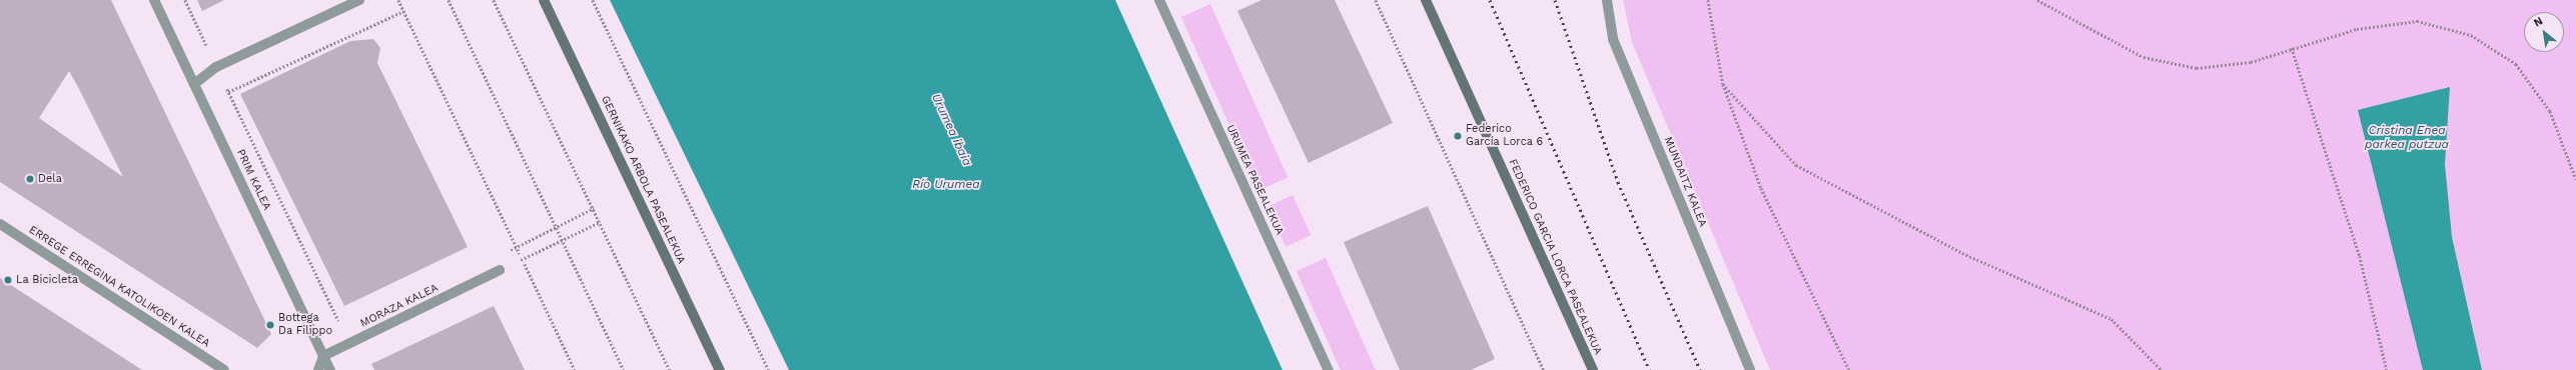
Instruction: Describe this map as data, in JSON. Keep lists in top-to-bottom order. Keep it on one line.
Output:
{"streets":{"main road":["GERNIKAKO ARBOLA PASEALEKUA","FEDERICO GARCIA LORCA PASEALEKUA"],"street":["PRIM KALEA","URUMEA PASEALEKUA","MUNDAITZ KALEA","ERREGE ERREGINA KATOLIKOEN KALEA","MORAZA KALEA"]},"crossings":[["PRIM KALEA","MORAZA KALEA"]],"water":["Urumea ibaia","Cristina Enea parkea putzua","Río Urumea"],"places":["Federico García Lorca 6","Dela","La Bicicleta","Bottega Da Filippo"],"north":"top left"}
